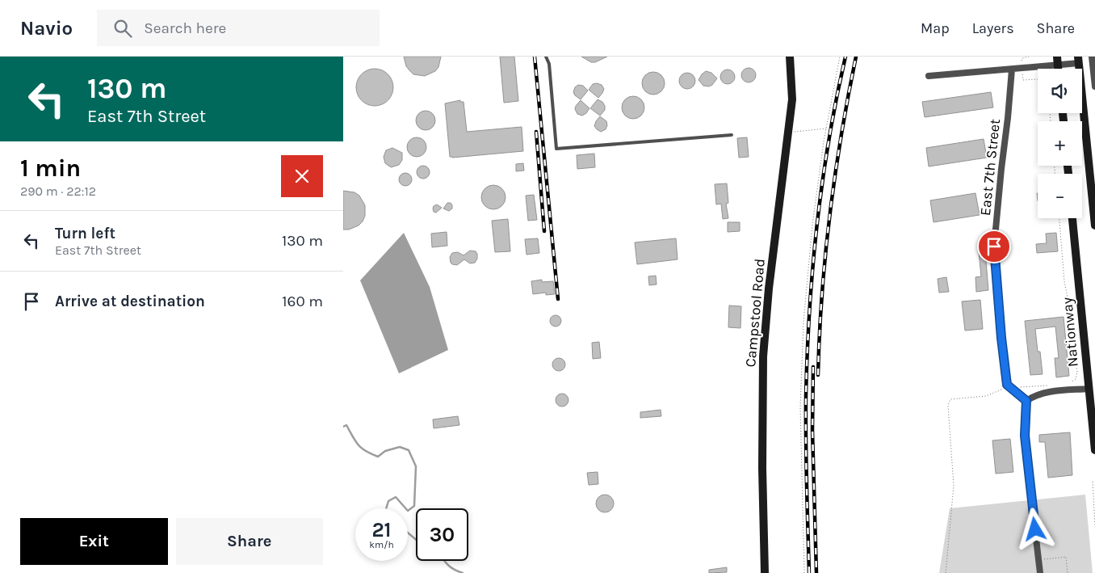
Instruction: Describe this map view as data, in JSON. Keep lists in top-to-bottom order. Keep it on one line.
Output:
{"streets":{"main road":["Campstool Road","Nationway"],"street":["East 7th Street"]},"page":{"header":"Navio","search":"Search here","nav":["Map","Layers","Share"],"turn":["130 m","East 7th Street"],"map_buttons":["+","−"],"heading":["1 min","290 m · 22:12"],"list":[{"name":"Turn left","note":"East 7th Street","value":"130 m"},{"name":"Arrive at destination","value":"160 m"}],"speed":"21 km/h","limit":"30","buttons":["Exit","Share"]}}
